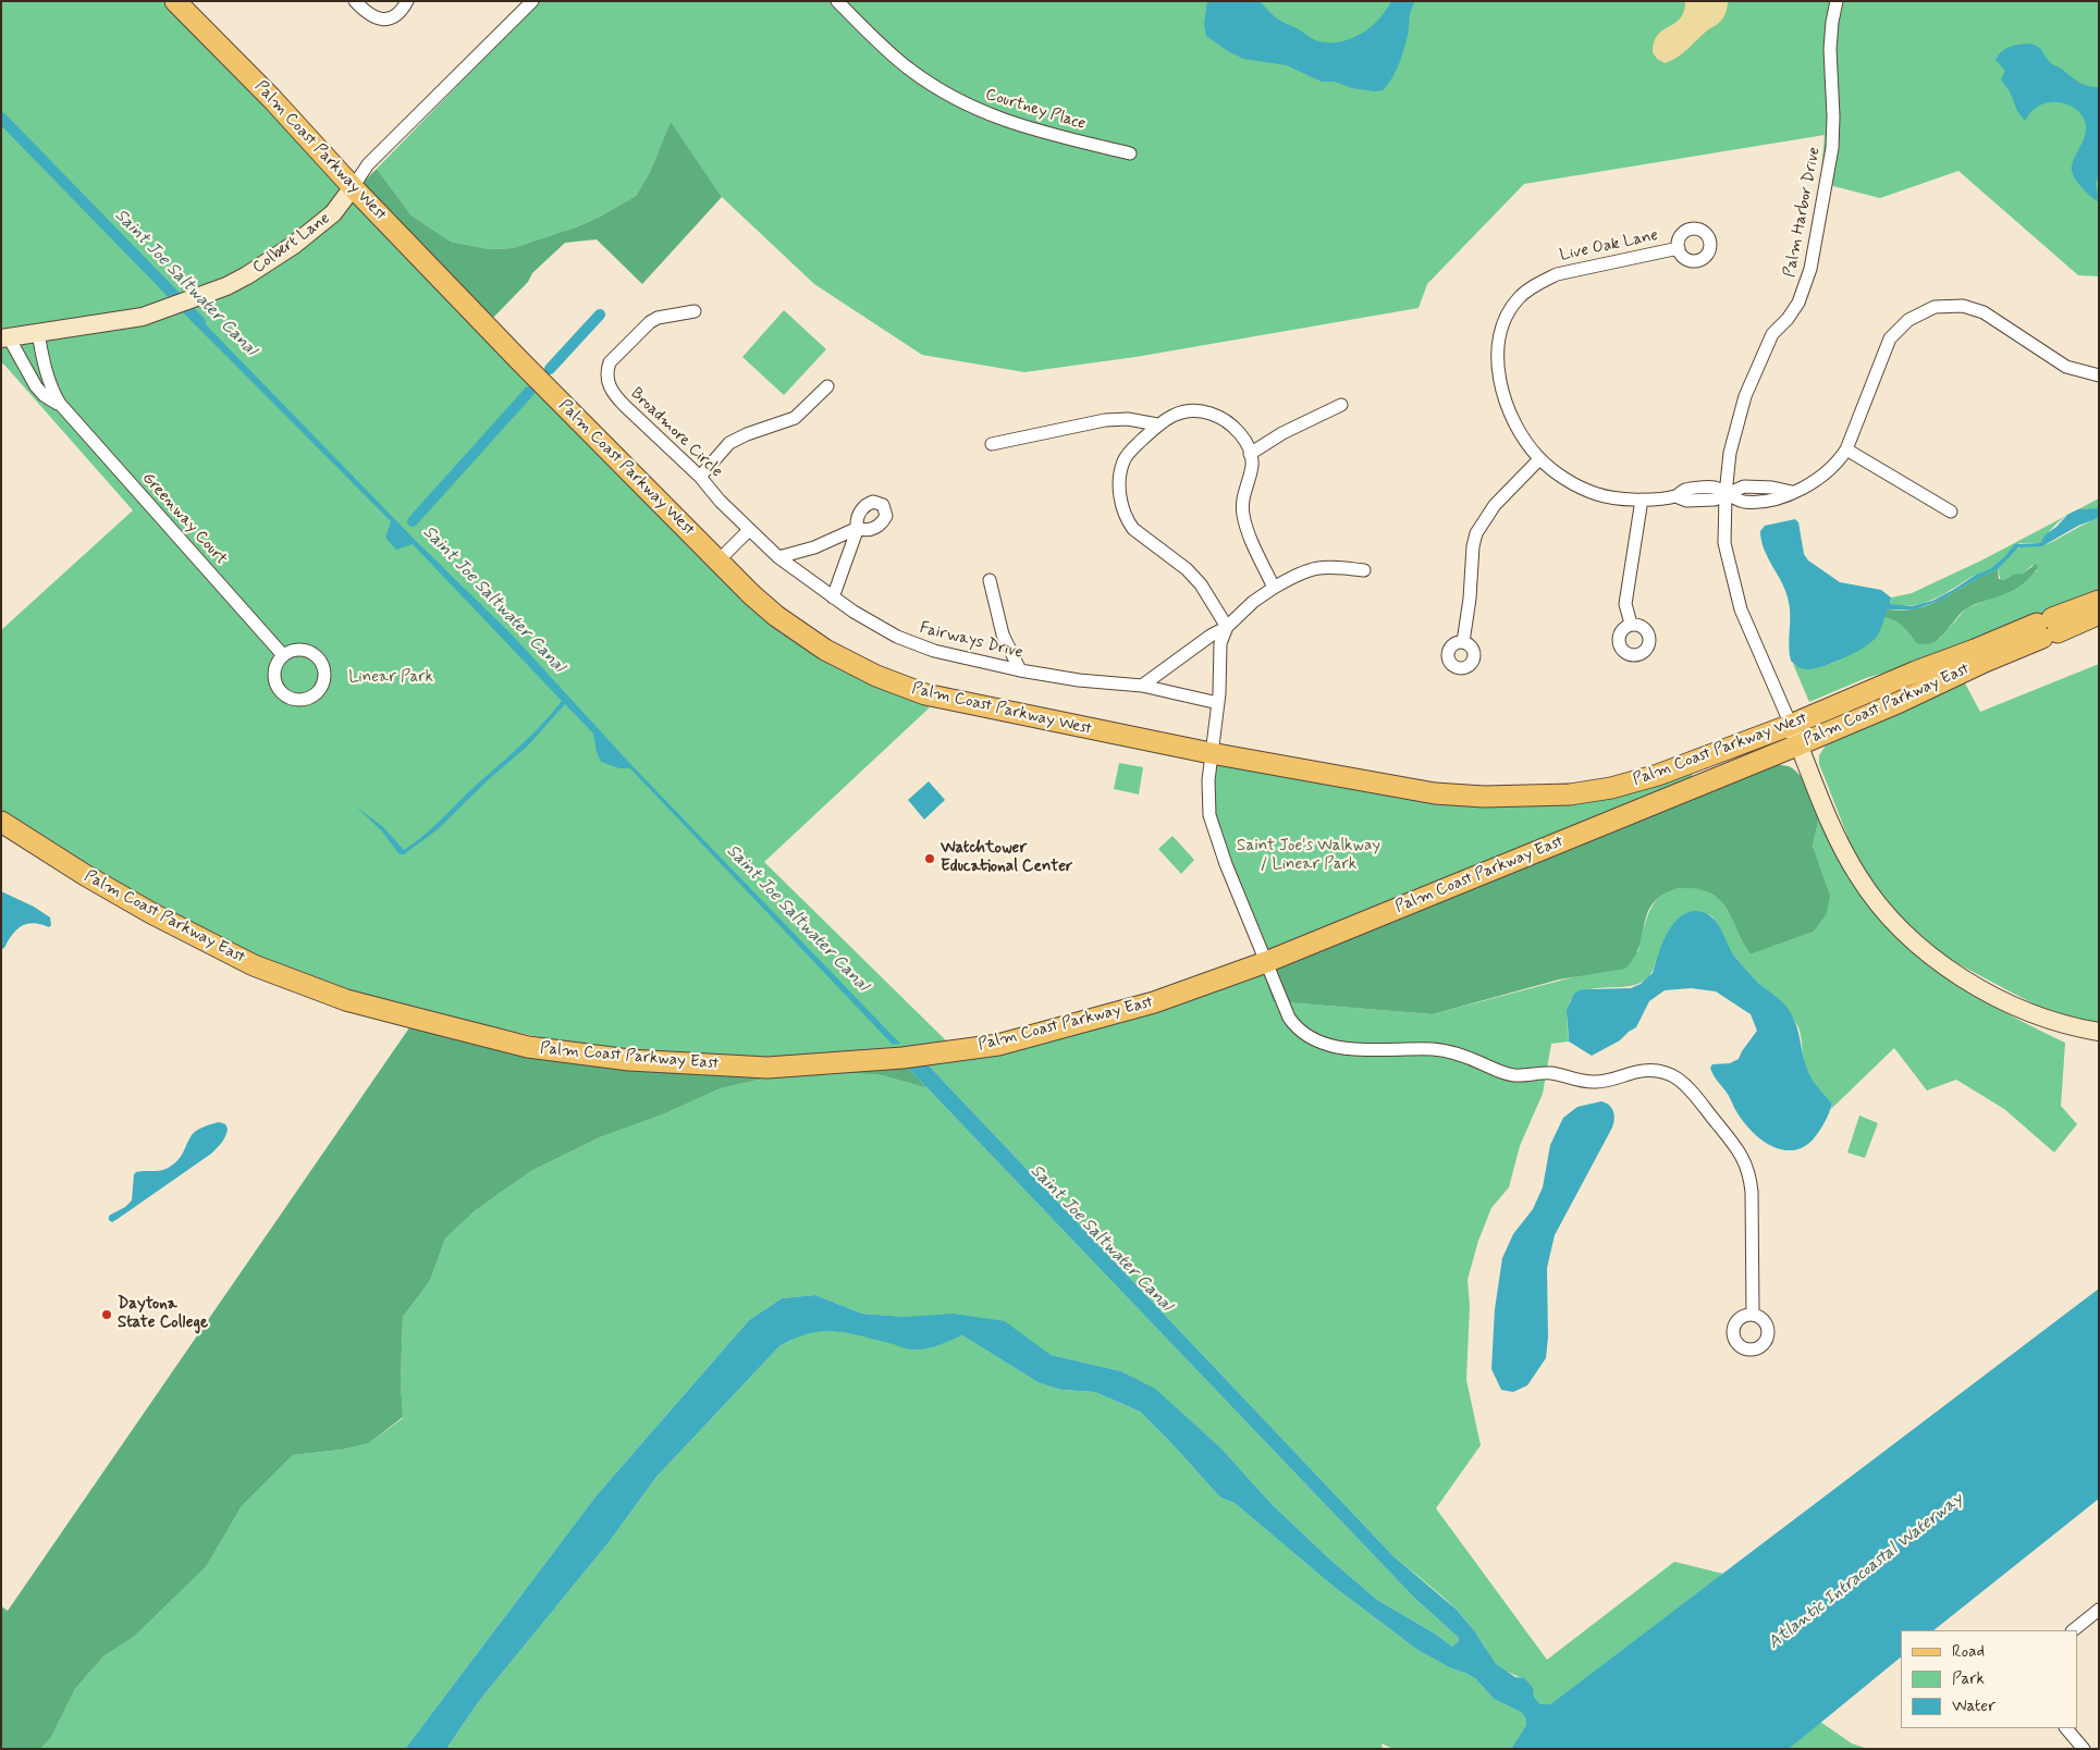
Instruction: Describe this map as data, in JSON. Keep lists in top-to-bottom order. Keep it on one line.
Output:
{"streets":{"main road":["Palm Coast Parkway West","Palm Coast Parkway East"],"street":["Courtney Place","Palm Harbor Drive","Colbert Lane","Live Oak Lane","Broadmore Circle","Greenway Court","Fairways Drive"]},"crossings":[["Palm Coast Parkway West","Palm Harbor Drive"],["Palm Coast Parkway West","Colbert Lane"],["Palm Coast Parkway West","Palm Coast Parkway East"],["Palm Harbor Drive","Live Oak Lane"],["Broadmore Circle","Fairways Drive"]],"water":["Saint Joe Saltwater Canal","Atlantic Intracoastal Waterway"],"parks":["Linear Park","Saint Joe's Walkway / Linear Park"],"places":["Watchtower Educational Center","Daytona State College"],"legend":["Road","Park","Water"]}
